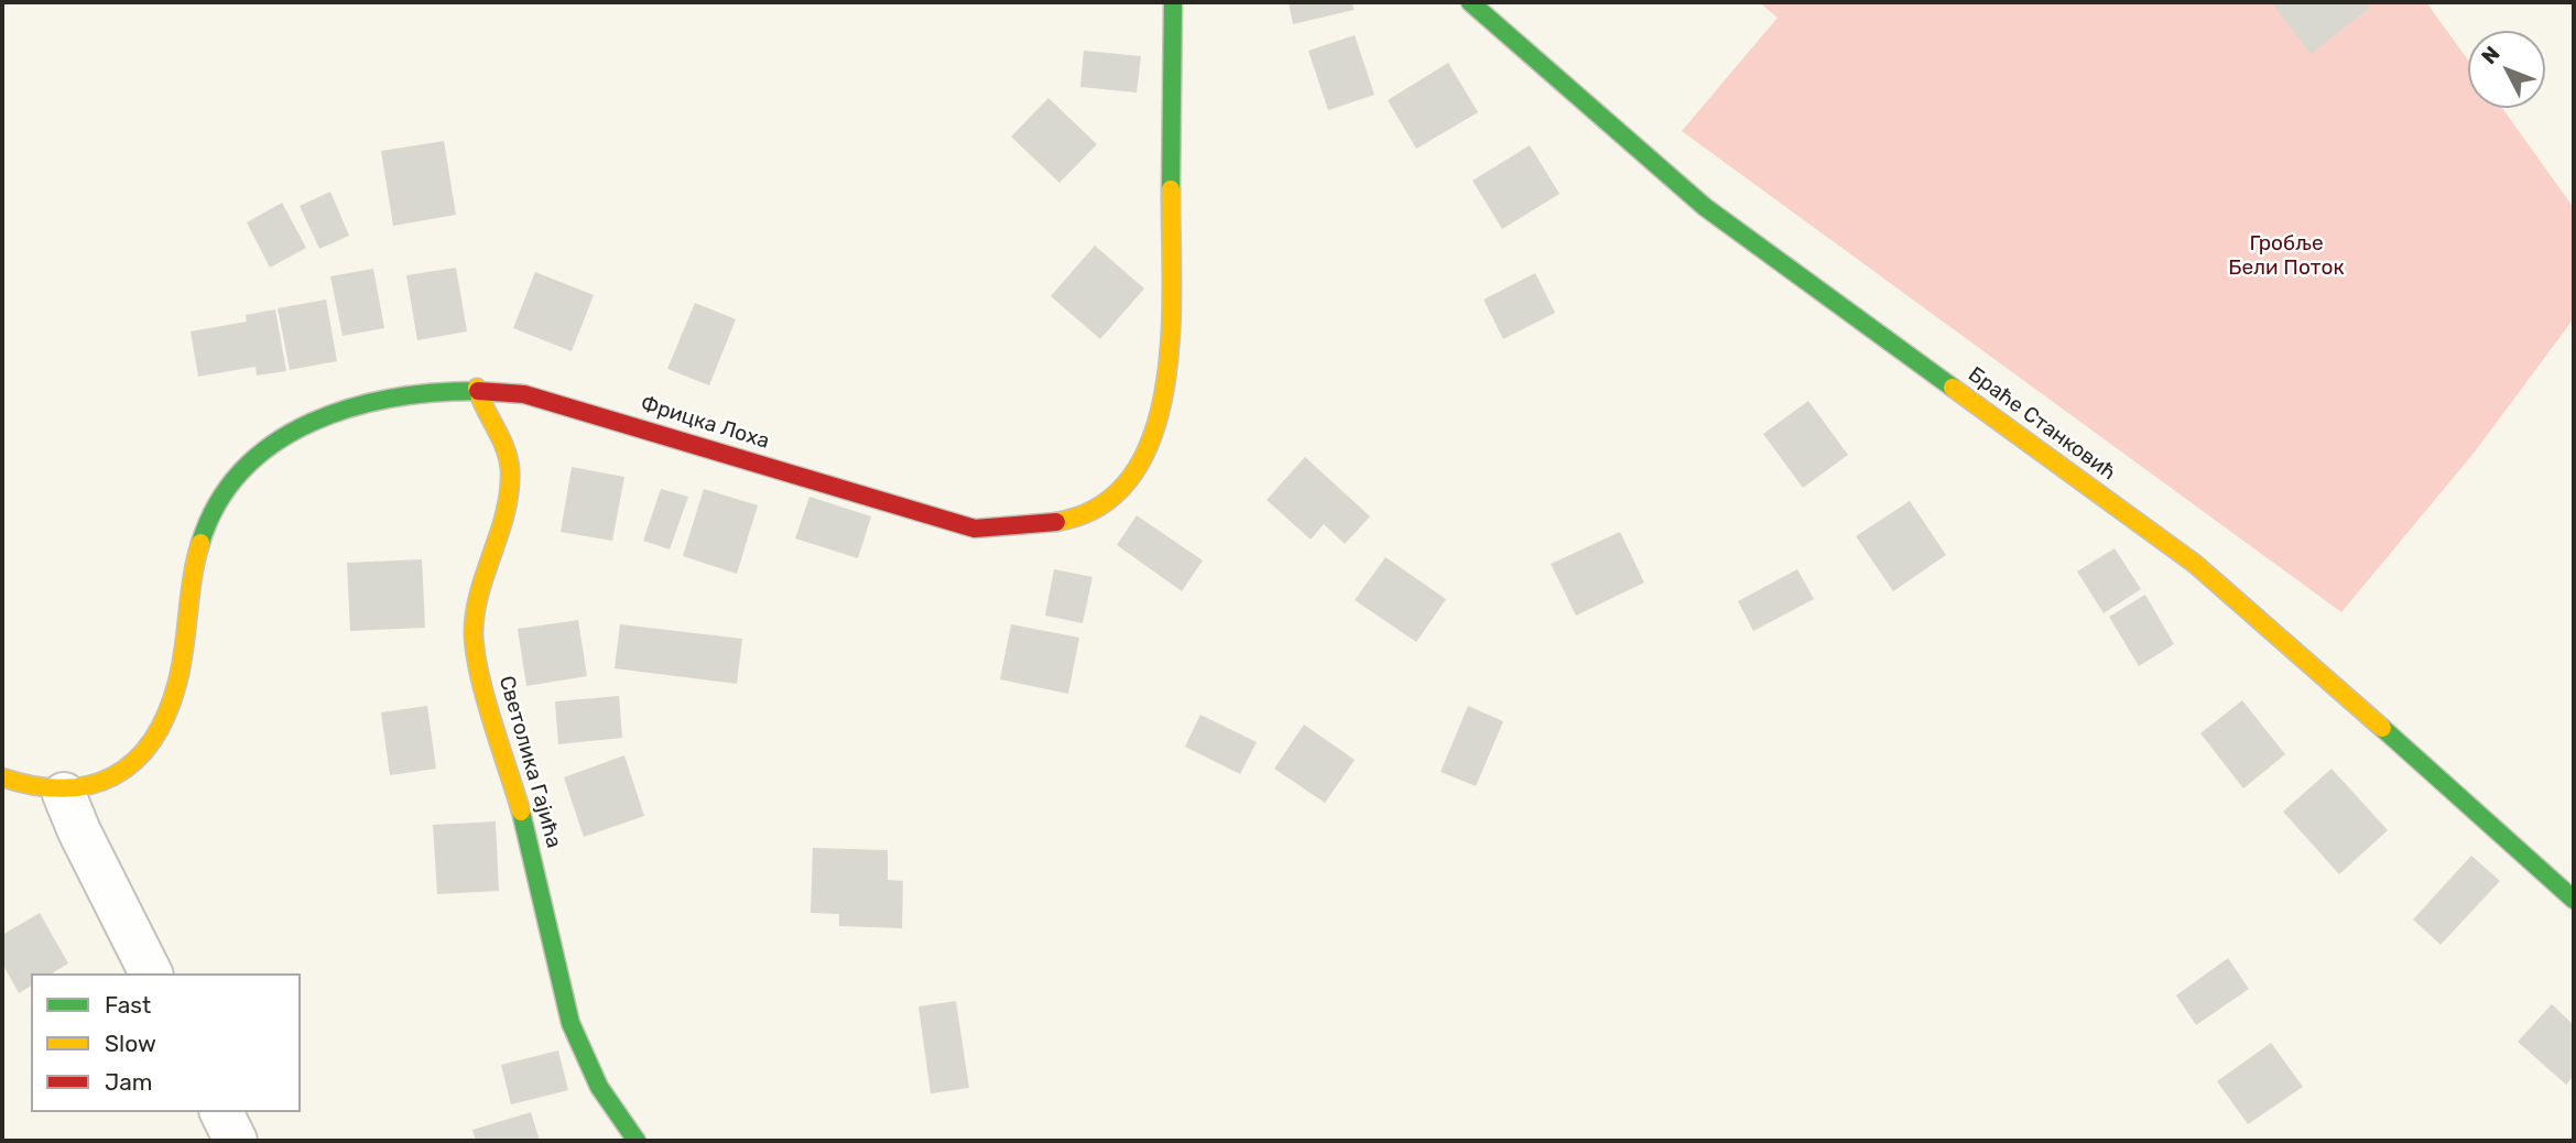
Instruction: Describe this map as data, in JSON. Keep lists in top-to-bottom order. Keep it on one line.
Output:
{"streets":{"street":["Фрицка Лоха","Браће Станковић","Светолика Гајића"]},"crossings":[["Фрицка Лоха","Светолика Гајића"]],"parks":["Гробље Бели Поток"],"legend":["Fast","Slow","Jam"],"north":"top left"}
